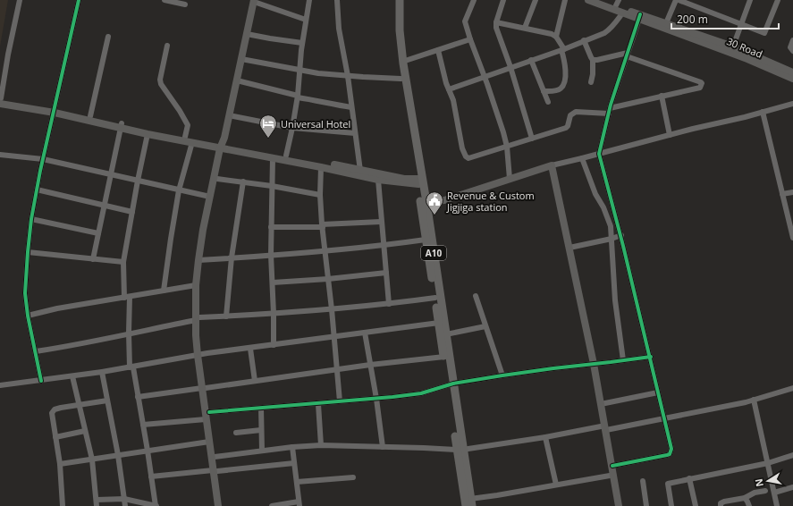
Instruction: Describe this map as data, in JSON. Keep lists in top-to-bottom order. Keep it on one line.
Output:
{"streets":{"highway":["A10"],"main road":["30 Road"]},"places":{"hotel":["Universal Hotel"],"public building":["Revenue & Custom Jigjiga station"]},"scale_bar":"200 m","north":"left"}
